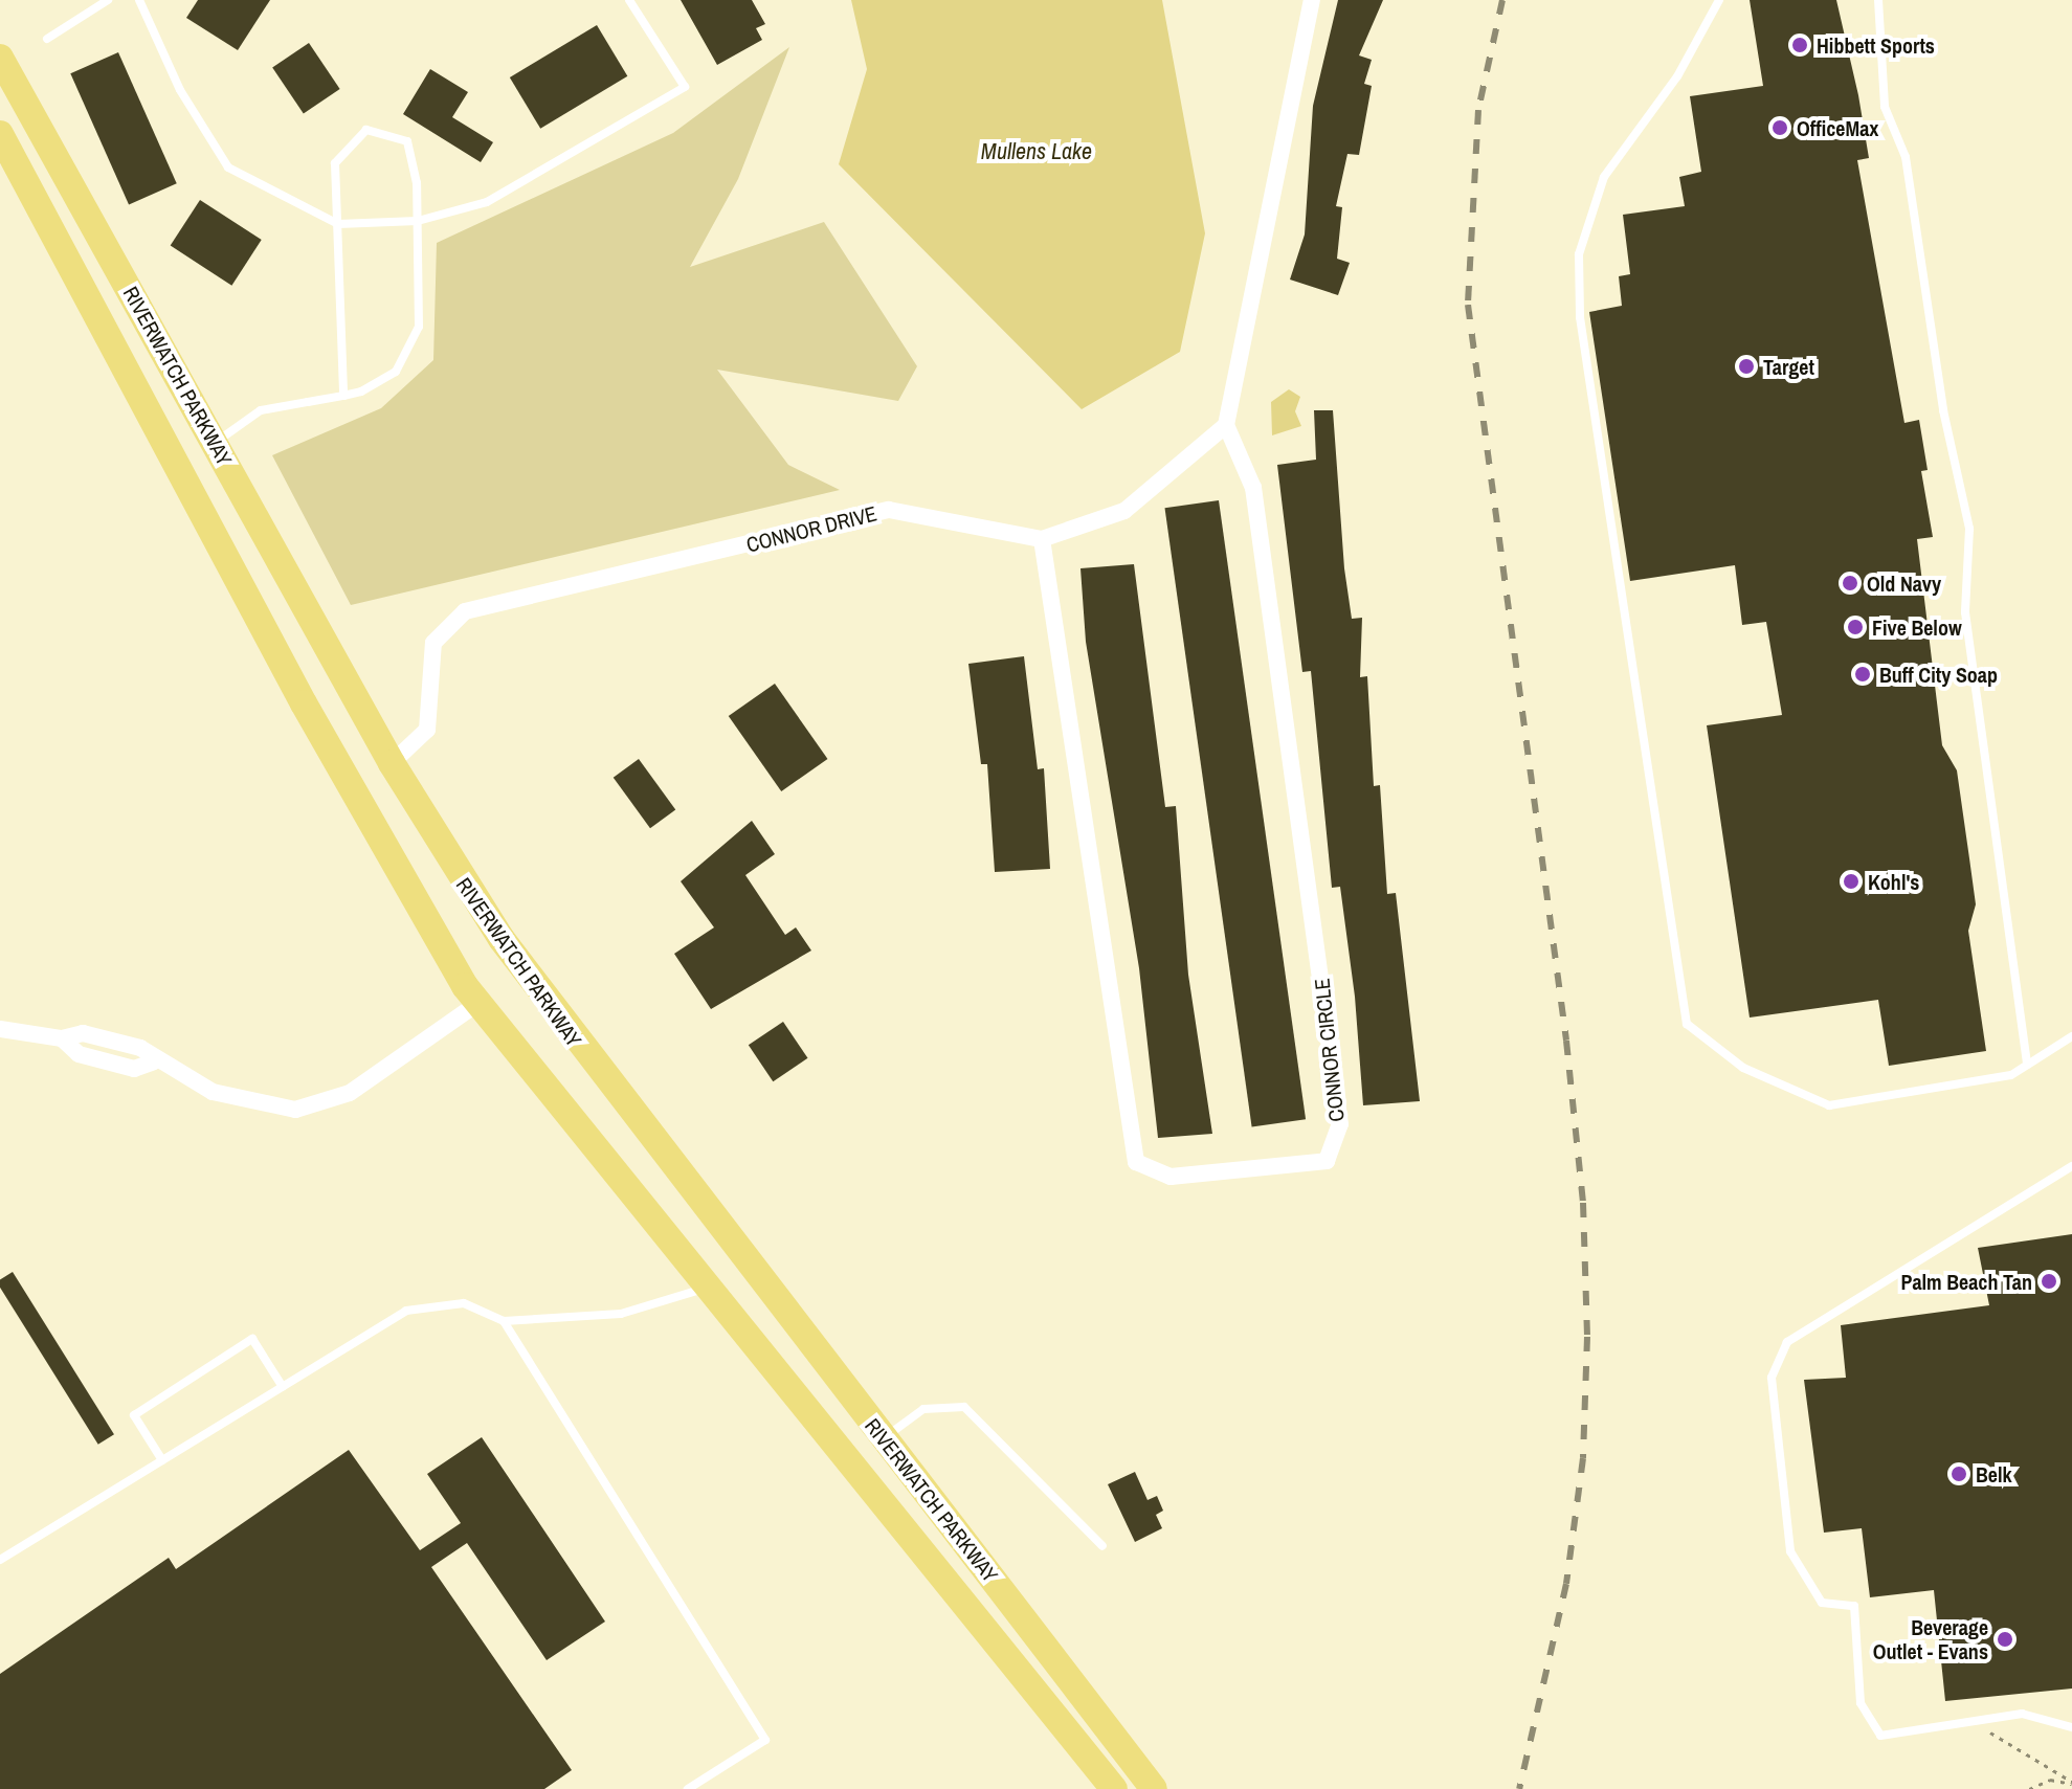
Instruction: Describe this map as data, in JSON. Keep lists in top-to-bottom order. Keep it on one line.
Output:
{"streets":{"main road":["RIVERWATCH PARKWAY"],"street":["CONNOR DRIVE","CONNOR CIRCLE"]},"crossings":[["RIVERWATCH PARKWAY","CONNOR DRIVE"],["CONNOR DRIVE","CONNOR CIRCLE"]],"water":["Mullens Lake"],"places":["Hibbett Sports","OfficeMax","Target","Old Navy","Five Below","Buff City Soap","Kohl's","Palm Beach Tan","Belk","Beverage Outlet - Evans"]}
